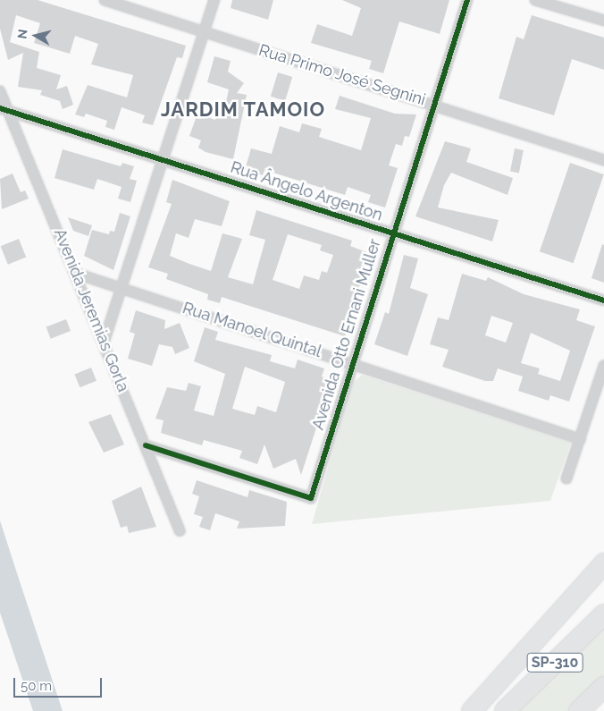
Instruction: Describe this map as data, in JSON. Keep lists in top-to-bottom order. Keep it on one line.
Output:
{"streets":{"highway":["SP-310"],"street":["Rua Primo José Segnini","Rua Ângelo Argenton","Avenida Jeremias Gorla","Rua Manoel Quintal","Avenida Otto Ernani Muller"]},"crossings":[["Rua Primo José Segnini","Avenida Otto Ernani Muller"],["Rua Ângelo Argenton","Avenida Jeremias Gorla"],["Rua Ângelo Argenton","Avenida Otto Ernani Muller"],["Avenida Jeremias Gorla","Rua Manoel Quintal"],["Avenida Jeremias Gorla","Avenida Otto Ernani Muller"],["Rua Manoel Quintal","Avenida Otto Ernani Muller"]],"districts":["JARDIM TAMOIO"],"scale_bar":"50 m","north":"left"}
